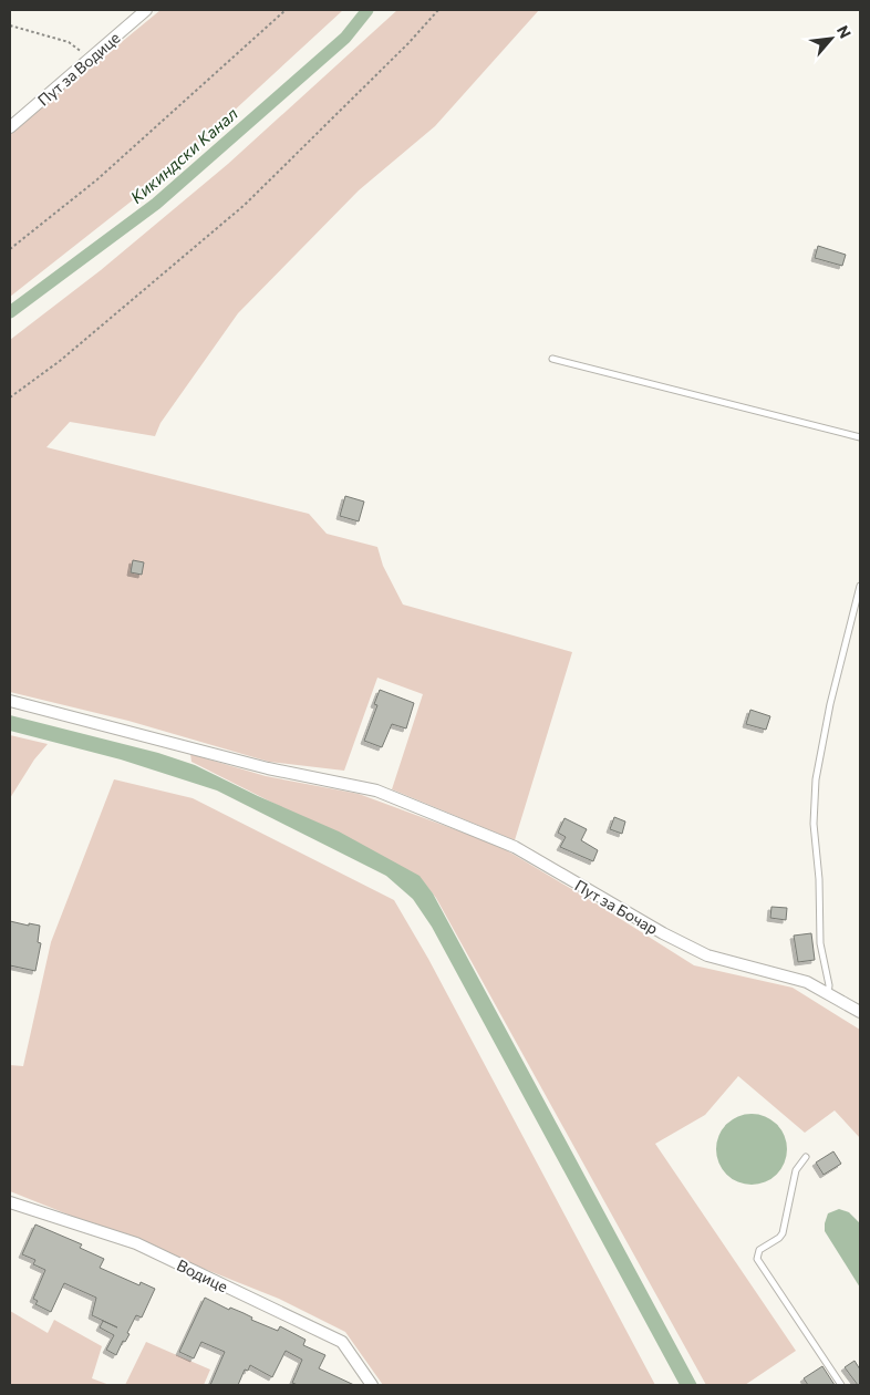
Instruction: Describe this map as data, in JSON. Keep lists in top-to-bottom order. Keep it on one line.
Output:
{"streets":{"street":["Пут за Водице","Пут за Бочар","Водице"]},"water":["Кикиндски Канал"],"north":"top right"}
